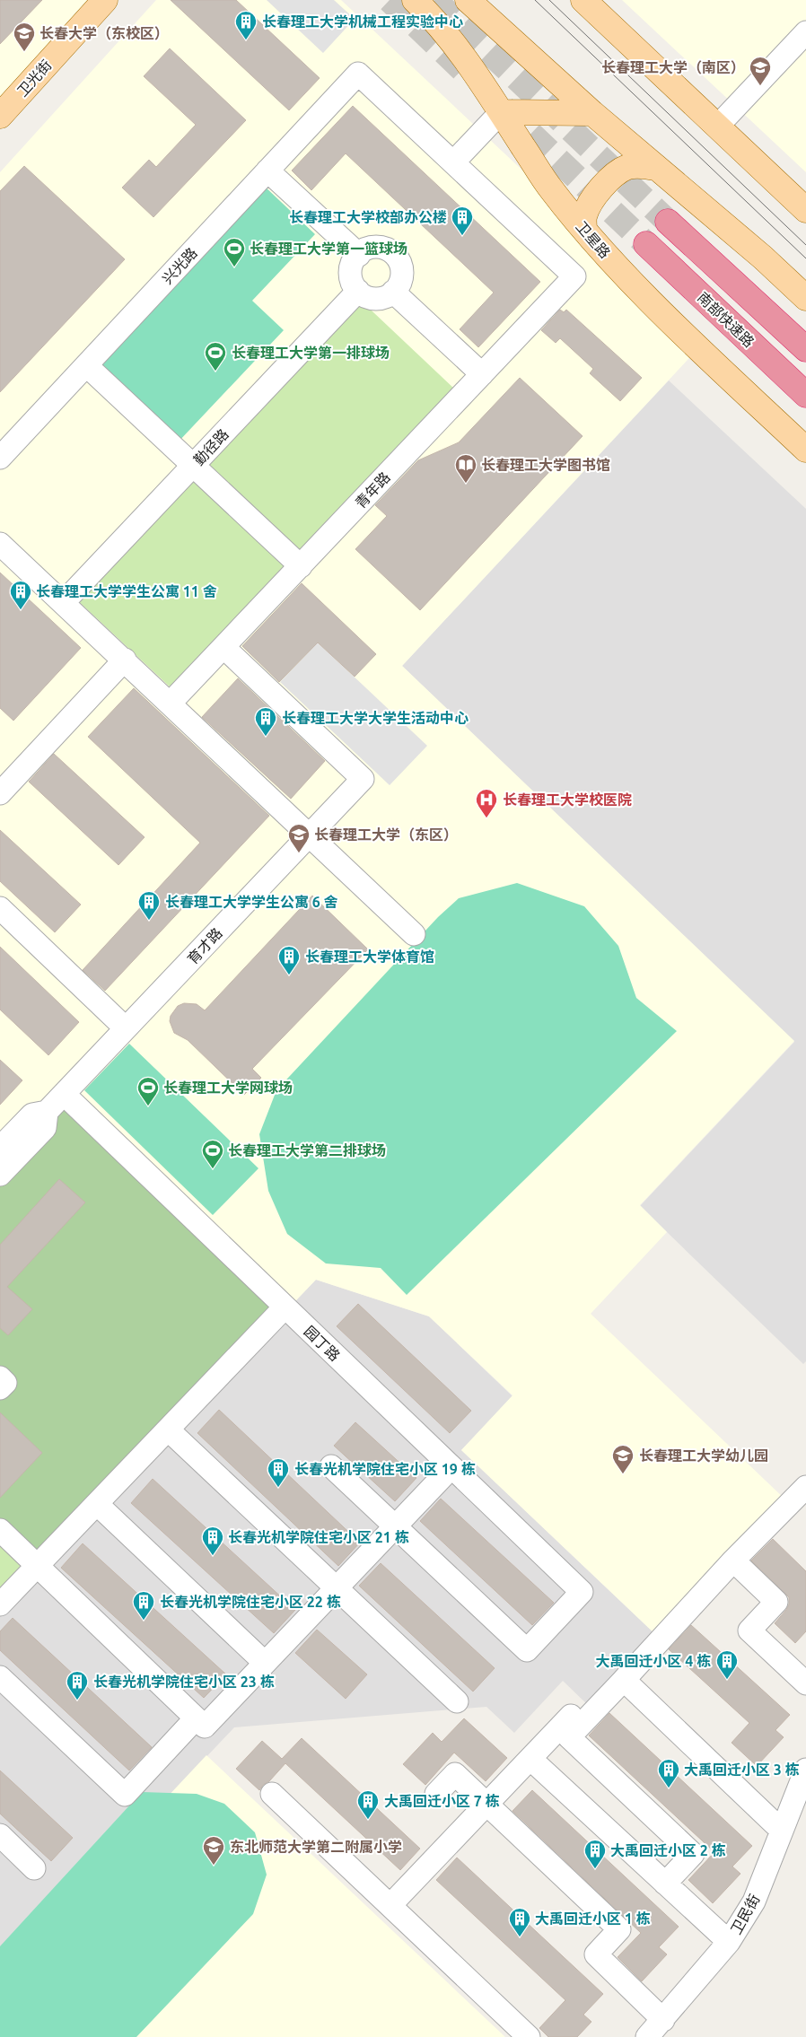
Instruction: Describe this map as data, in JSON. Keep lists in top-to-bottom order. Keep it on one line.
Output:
{"streets":{"highway":["南部快速路"],"main road":["卫光街","卫星路"],"street":["兴光路","勤径路","青年路","育才路","园丁路","卫民街"]},"crossings":[["兴光路","青年路"],["青年路","育才路"],["育才路","园丁路"]],"places":{"building":["长春理工大学机械工程实验中心","长春理工大学校部办公楼","长春理工大学学生公寓 11 舍","长春理工大学大学生活动中心","长春理工大学学生公寓 6 舍","长春理工大学体育馆","长春光机学院住宅小区 19 栋","长春光机学院住宅小区 21 栋","长春光机学院住宅小区 22 栋","大禹回迁小区 4 栋","长春光机学院住宅小区 23 栋","大禹回迁小区 3 栋","大禹回迁小区 7 栋","大禹回迁小区 2 栋","大禹回迁小区 1 栋"],"school or university":["长春大学（东校区）","长春理工大学（南区）","长春理工大学（东区）","长春理工大学幼儿园","东北师范大学第二附属小学"],"sports":["长春理工大学第一篮球场","长春理工大学第一排球场","长春理工大学网球场","长春理工大学第二排球场"],"library":["长春理工大学图书馆"],"hospital":["长春理工大学校医院"]}}
